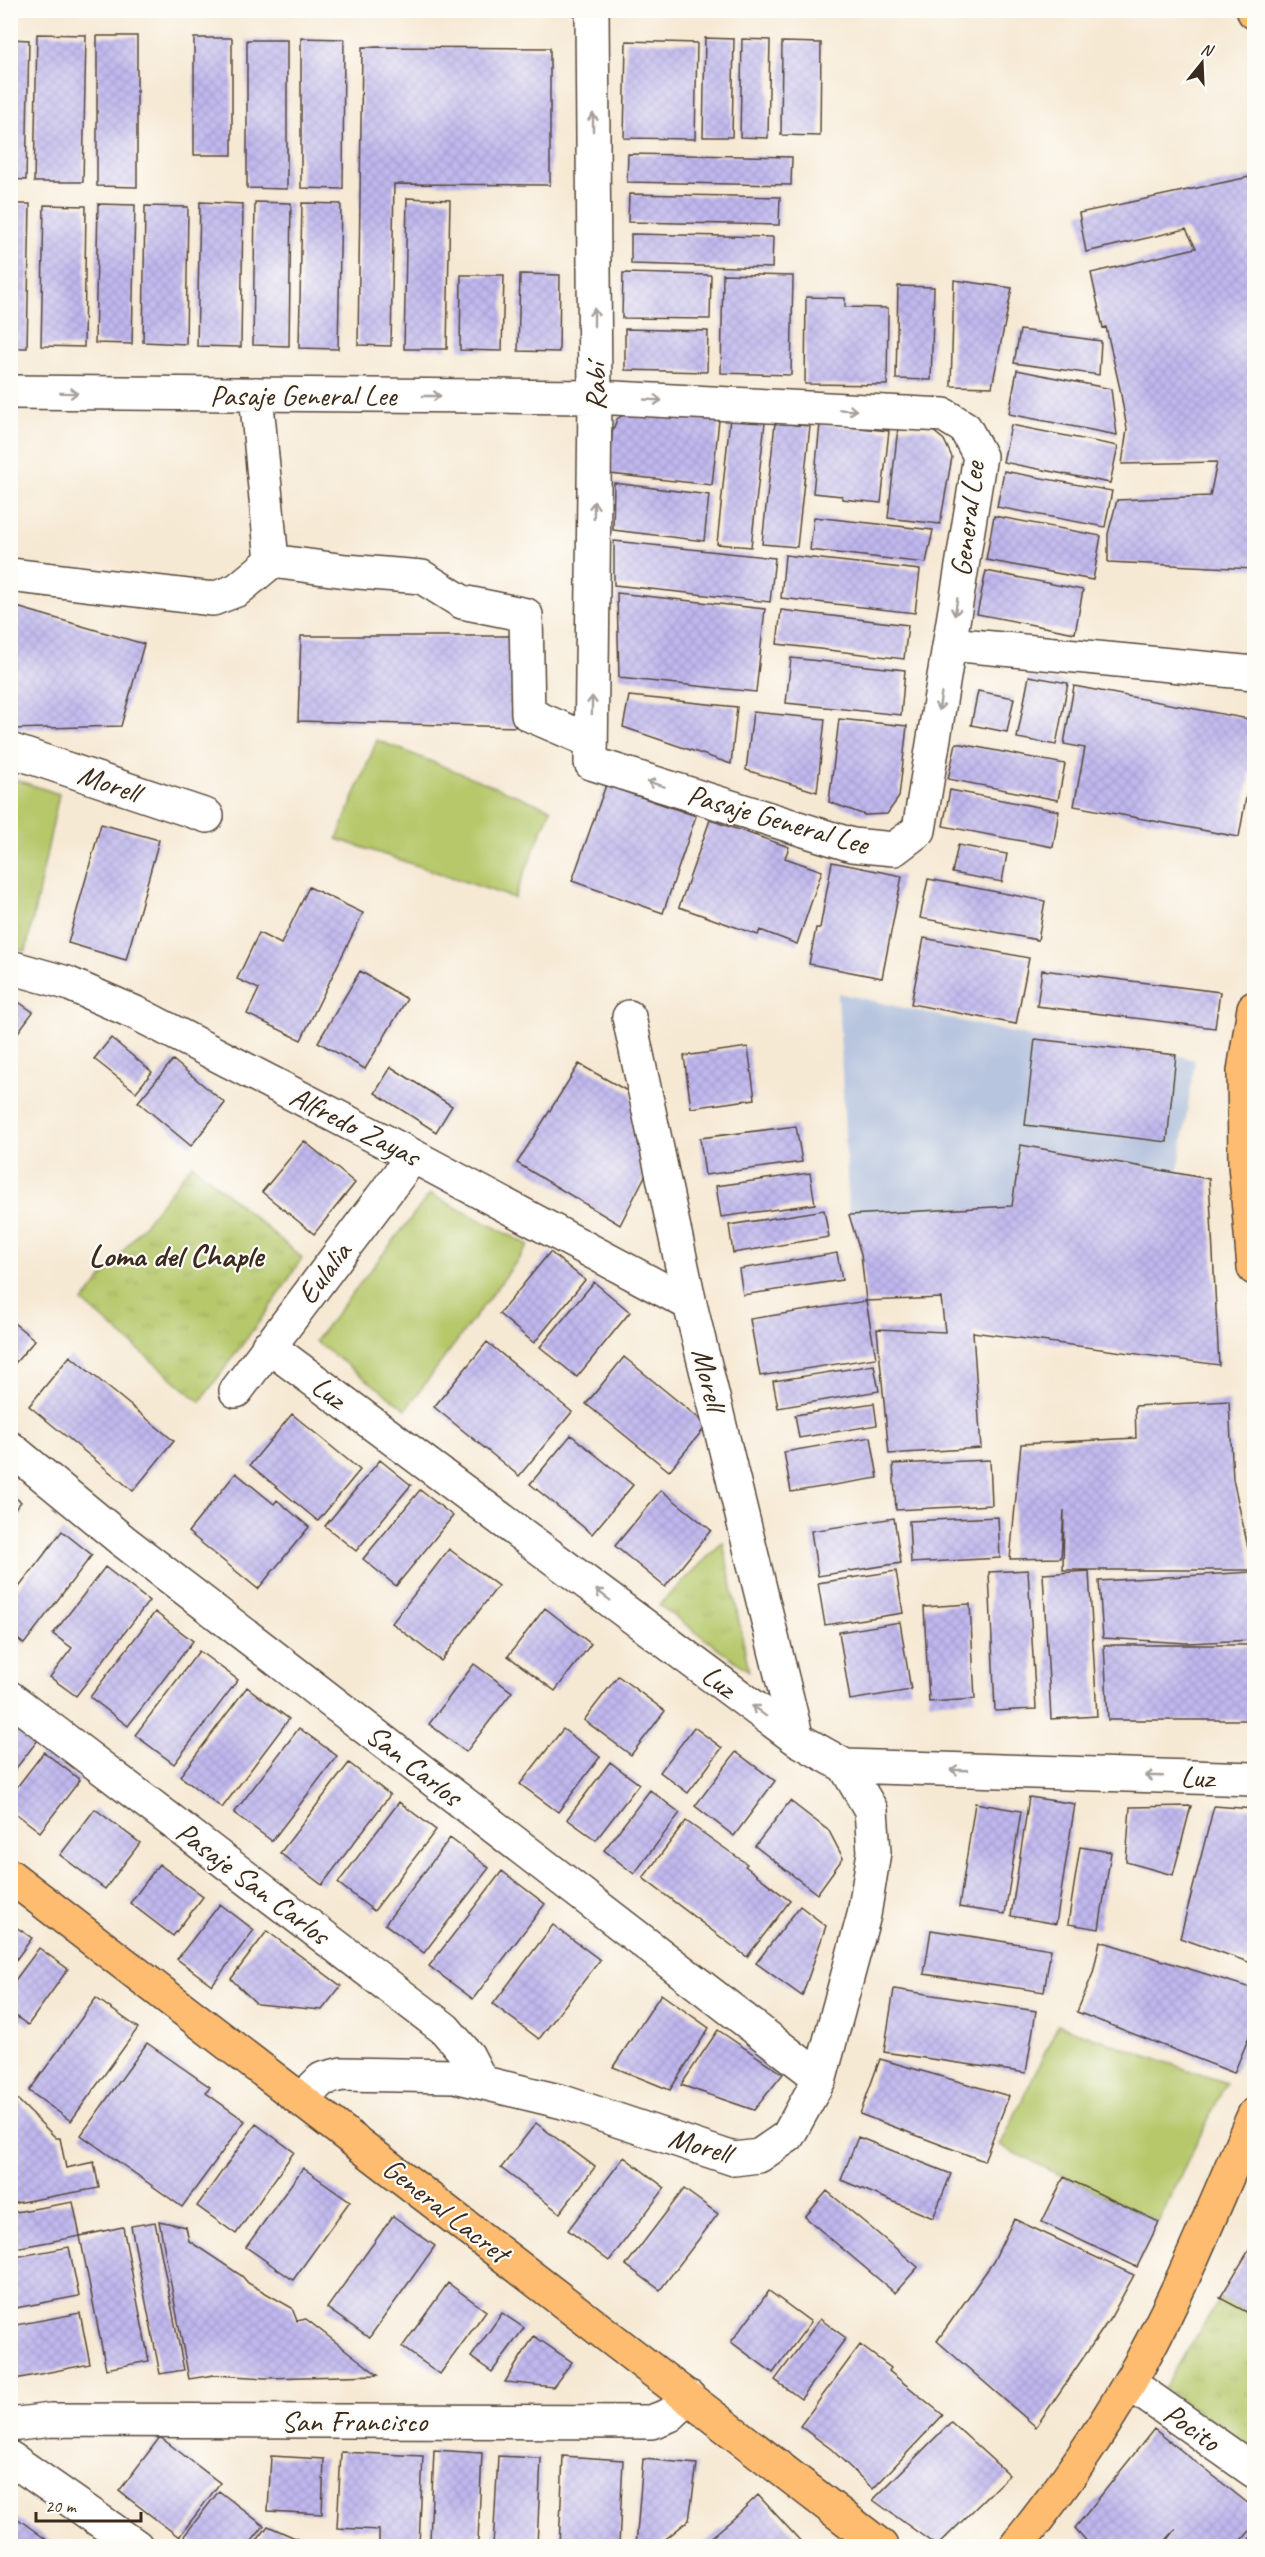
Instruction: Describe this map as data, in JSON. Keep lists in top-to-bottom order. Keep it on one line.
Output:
{"streets":{"main road":["General Lacret"],"street":["Rabí","Pasaje General Lee","General Lee","Morell","Alfredo Zayas","Eulalia","Luz","San Carlos","Pasaje San Carlos","San Francisco","Pocito"]},"crossings":[["Rabí","Pasaje General Lee"],["Rabí","General Lee"],["Pasaje General Lee","General Lee"],["Morell","Alfredo Zayas"],["Morell","Luz"],["Morell","San Carlos"],["Morell","Pasaje San Carlos"],["Morell","General Lacret"],["Alfredo Zayas","Eulalia"],["Eulalia","Luz"],["General Lacret","San Francisco"]],"one_way":["Rabí","Luz"],"districts":["Loma del Chaple"],"scale_bar":"20 m","north":"top"}
